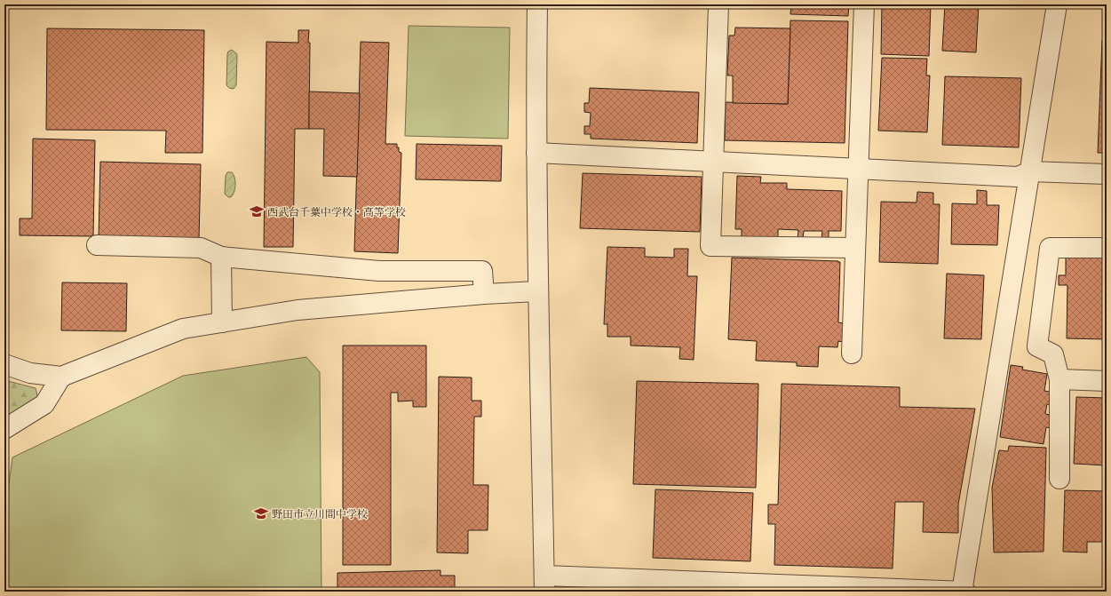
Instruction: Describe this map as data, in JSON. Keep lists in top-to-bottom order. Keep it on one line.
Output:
{"places":{"school or university":["西武台千葉中学校・高等学校","野田市立川間中学校"]}}
